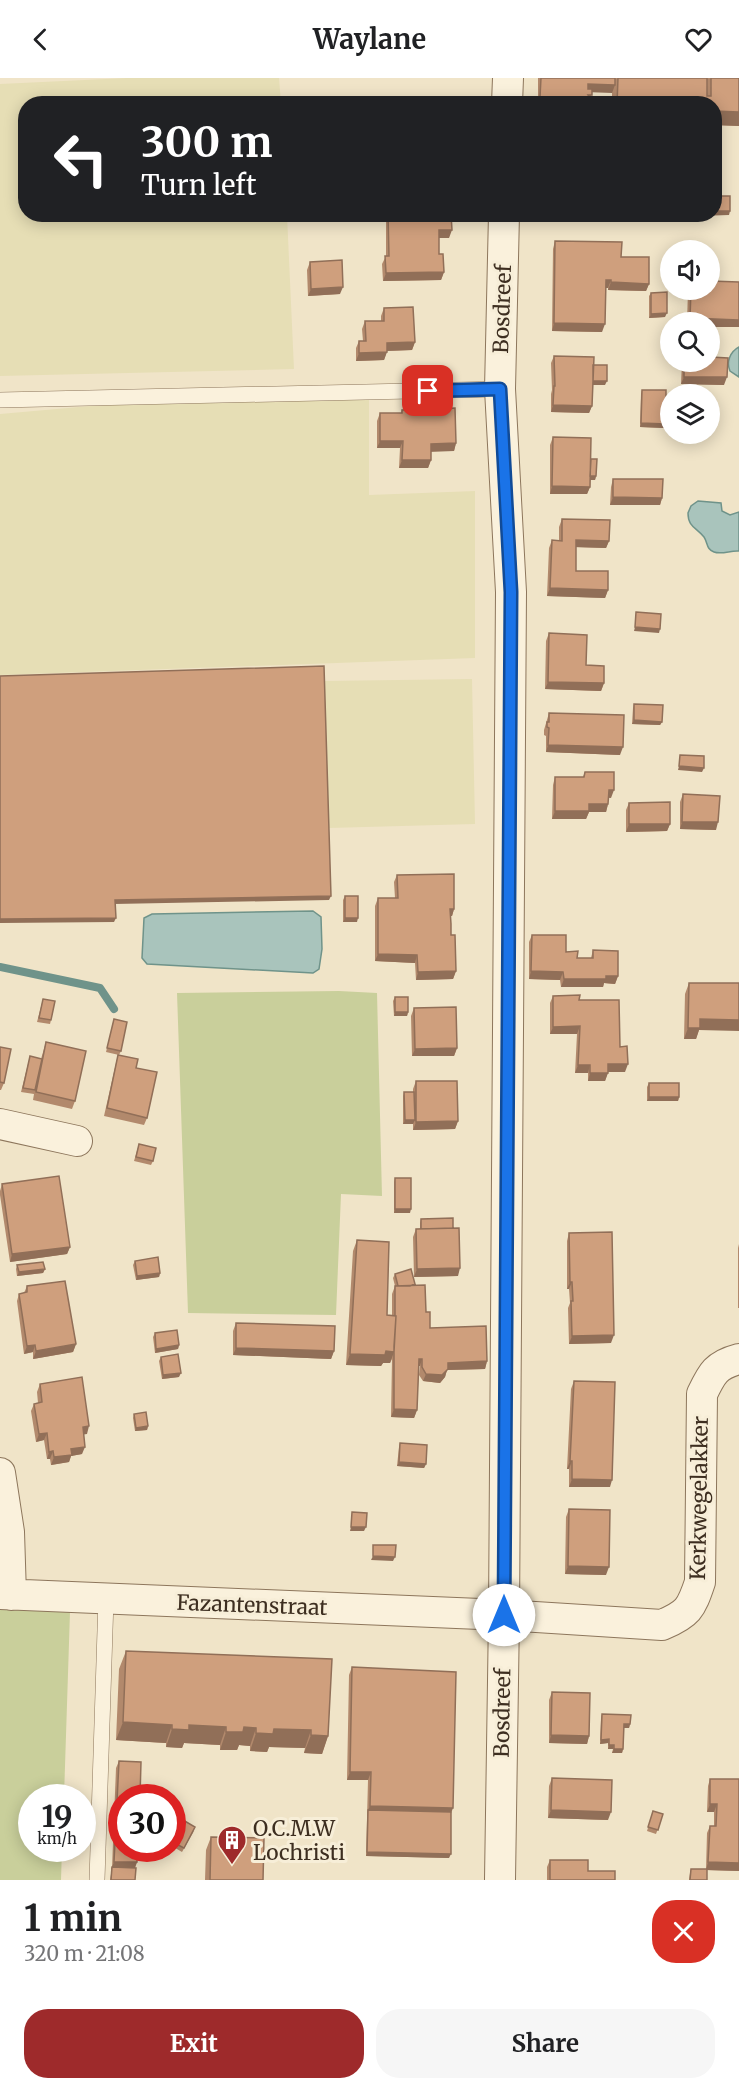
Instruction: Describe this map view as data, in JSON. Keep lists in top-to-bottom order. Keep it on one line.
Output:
{"streets":{"street":["Bosdreef","Kerkwegelakker","Fazantenstraat"]},"crossings":[["Bosdreef","Kerkwegelakker"],["Bosdreef","Fazantenstraat"],["Kerkwegelakker","Fazantenstraat"]],"places":{"building":["O.C.M.W Lochristi"]},"page":{"header":"Waylane","turn":["300 m","Turn left"],"speed":"19 km/h","limit":"30","heading":["1 min","320 m · 21:08"],"buttons":["Exit","Share"]}}
